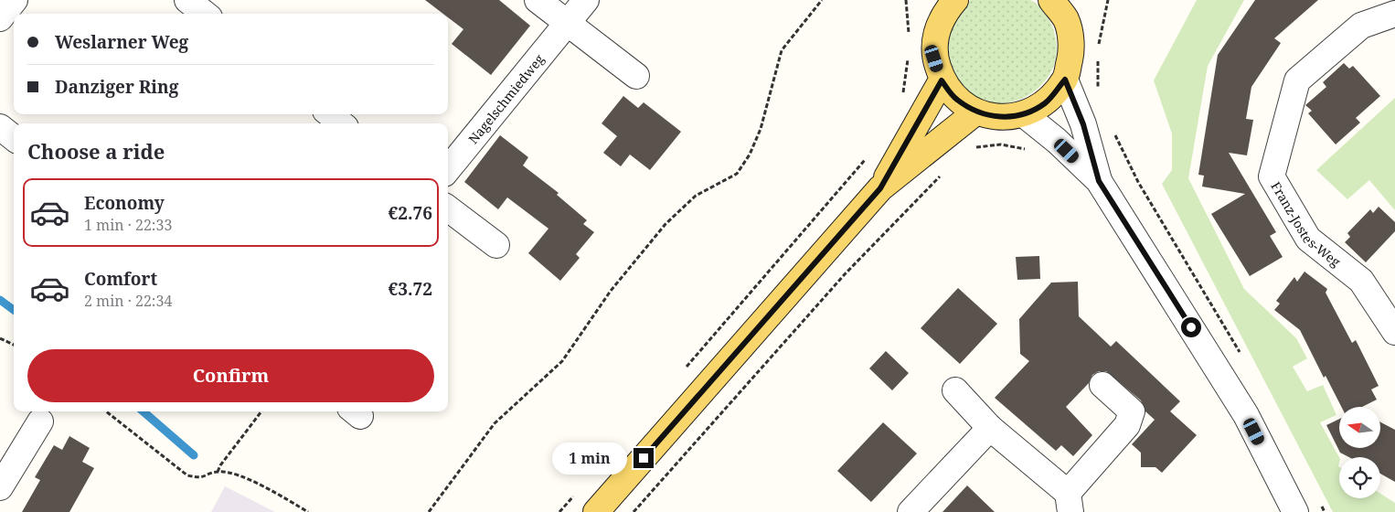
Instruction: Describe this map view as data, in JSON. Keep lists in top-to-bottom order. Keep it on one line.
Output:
{"streets":{"street":["Nagelschmiedweg","Franz-Jostes-Weg"]},"north":"left","page":{"banner":["Weslarner Weg","Danziger Ring"],"heading":"Choose a ride","list":[{"name":"Economy","note":"1 min · 22:33","value":"€2.76"},{"name":"Comfort","note":"2 min · 22:34","value":"€3.72"}],"buttons":"Confirm","bubble":"1 min"}}
